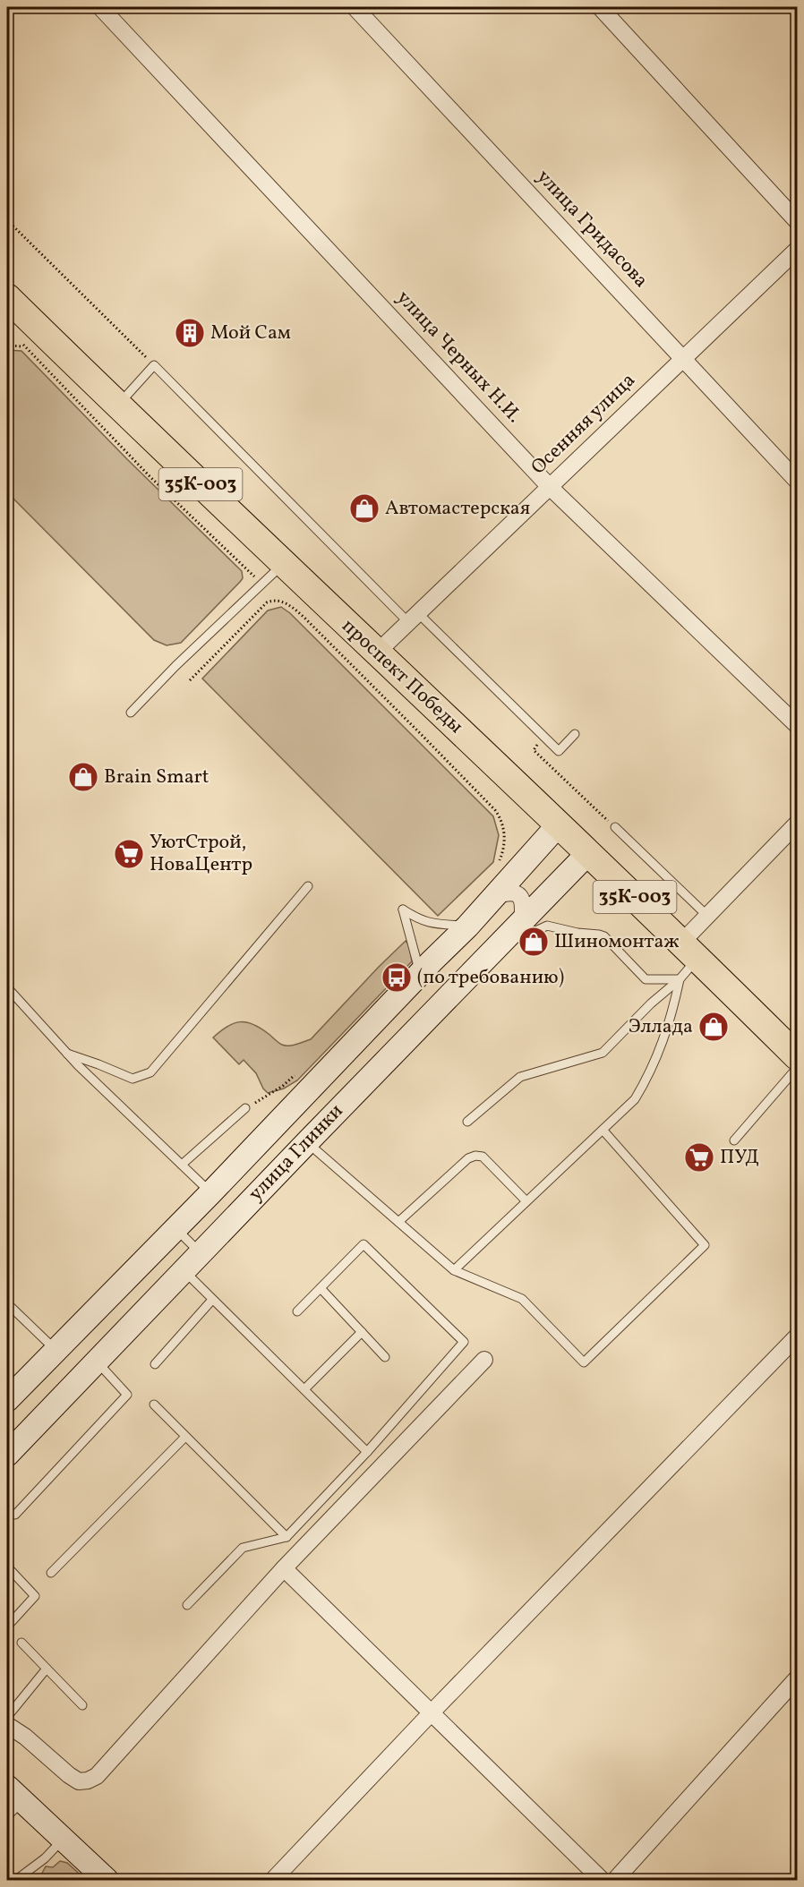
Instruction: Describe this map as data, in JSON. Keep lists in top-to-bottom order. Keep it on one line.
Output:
{"streets":{"main road":["35К-003","проспект Победы","улица Глинки"],"street":["улица Гридасова","улица Черных Н.И.","Осенняя улица"]},"crossings":[["улица Гридасова","Осенняя улица"],["улица Черных Н.И.","Осенняя улица"],["Осенняя улица","проспект Победы"],["проспект Победы","улица Глинки"]],"places":{"building":["Мой Сам"],"shop":["Автомастерская","Brain Smart","Шиномонтаж","Эллада"],"supermarket":["УютСтрой, НоваЦентр","ПУД"],"bus stop":["(по требованию)"]}}
